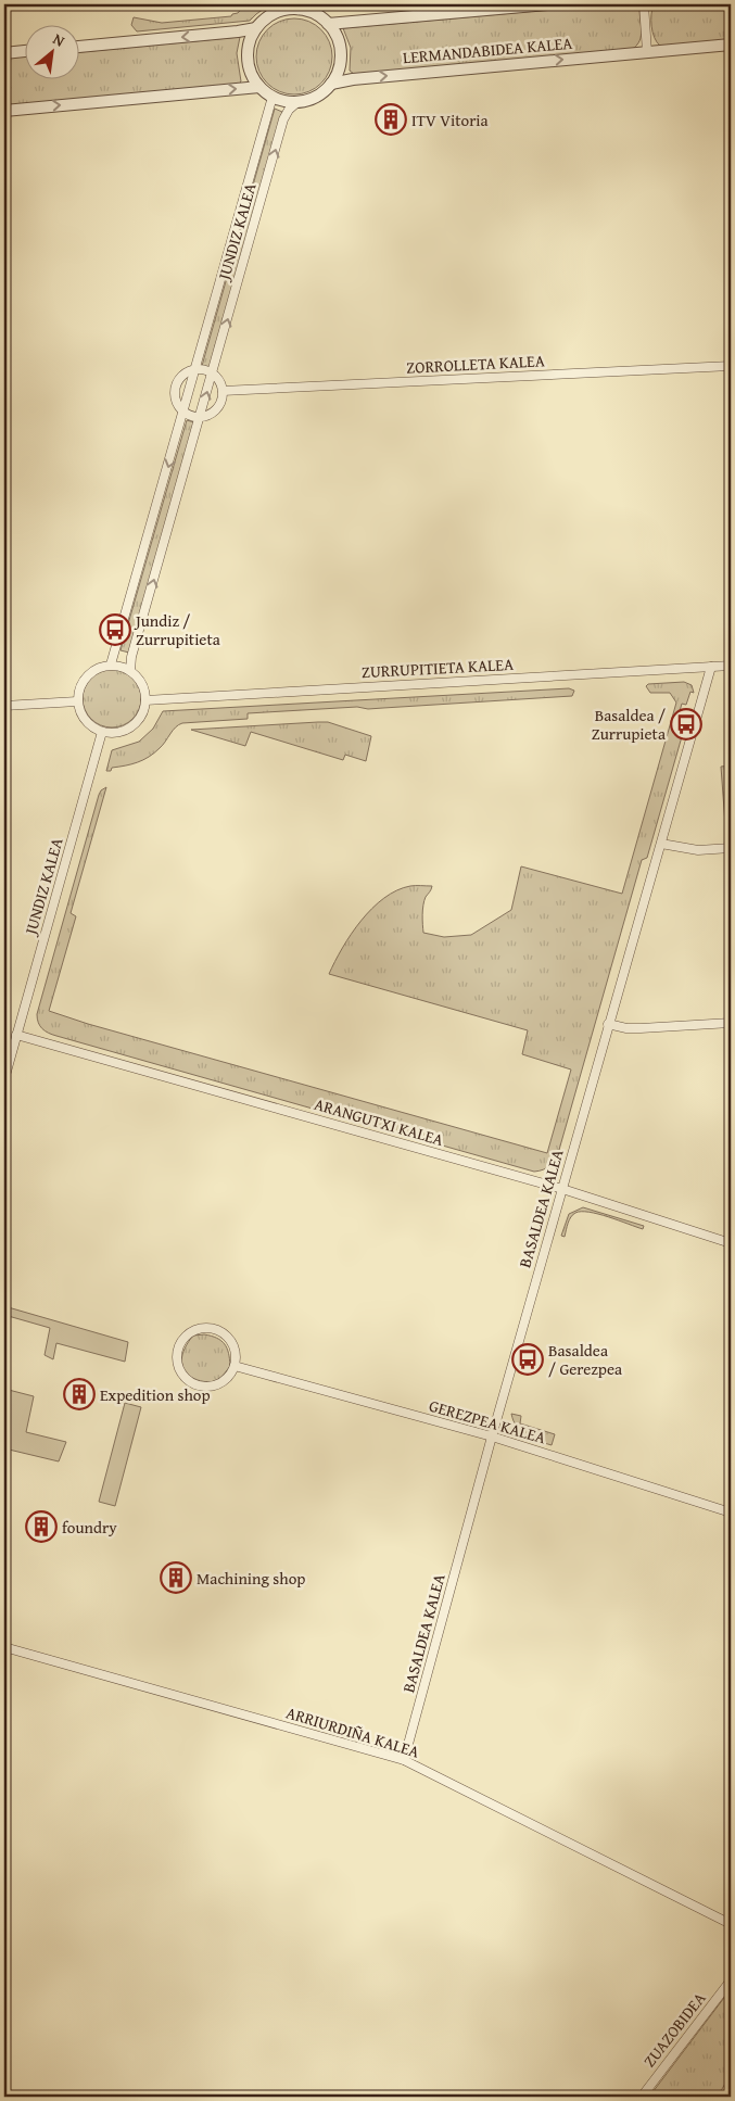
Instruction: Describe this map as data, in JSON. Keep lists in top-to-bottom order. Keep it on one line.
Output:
{"streets":{"street":["LERMANDABIDEA KALEA","JUNDIZ KALEA","ZORROLLETA KALEA","ZURRUPITIETA KALEA","ARANGUTXI KALEA","BASALDEA KALEA","GEREZPEA KALEA","ARRIURDIÑA KALEA","ZUAZOBIDEA"]},"crossings":[["LERMANDABIDEA KALEA","JUNDIZ KALEA"],["JUNDIZ KALEA","ZURRUPITIETA KALEA"],["JUNDIZ KALEA","ARANGUTXI KALEA"],["ZURRUPITIETA KALEA","BASALDEA KALEA"],["ARANGUTXI KALEA","BASALDEA KALEA"],["BASALDEA KALEA","GEREZPEA KALEA"],["BASALDEA KALEA","ARRIURDIÑA KALEA"]],"places":{"building":["ITV Vitoria","Expedition shop","foundry","Machining shop"],"bus stop":["Jundiz / Zurrupitieta","Basaldea / Zurrupieta","Basaldea / Gerezpea"]},"north":"top right"}
